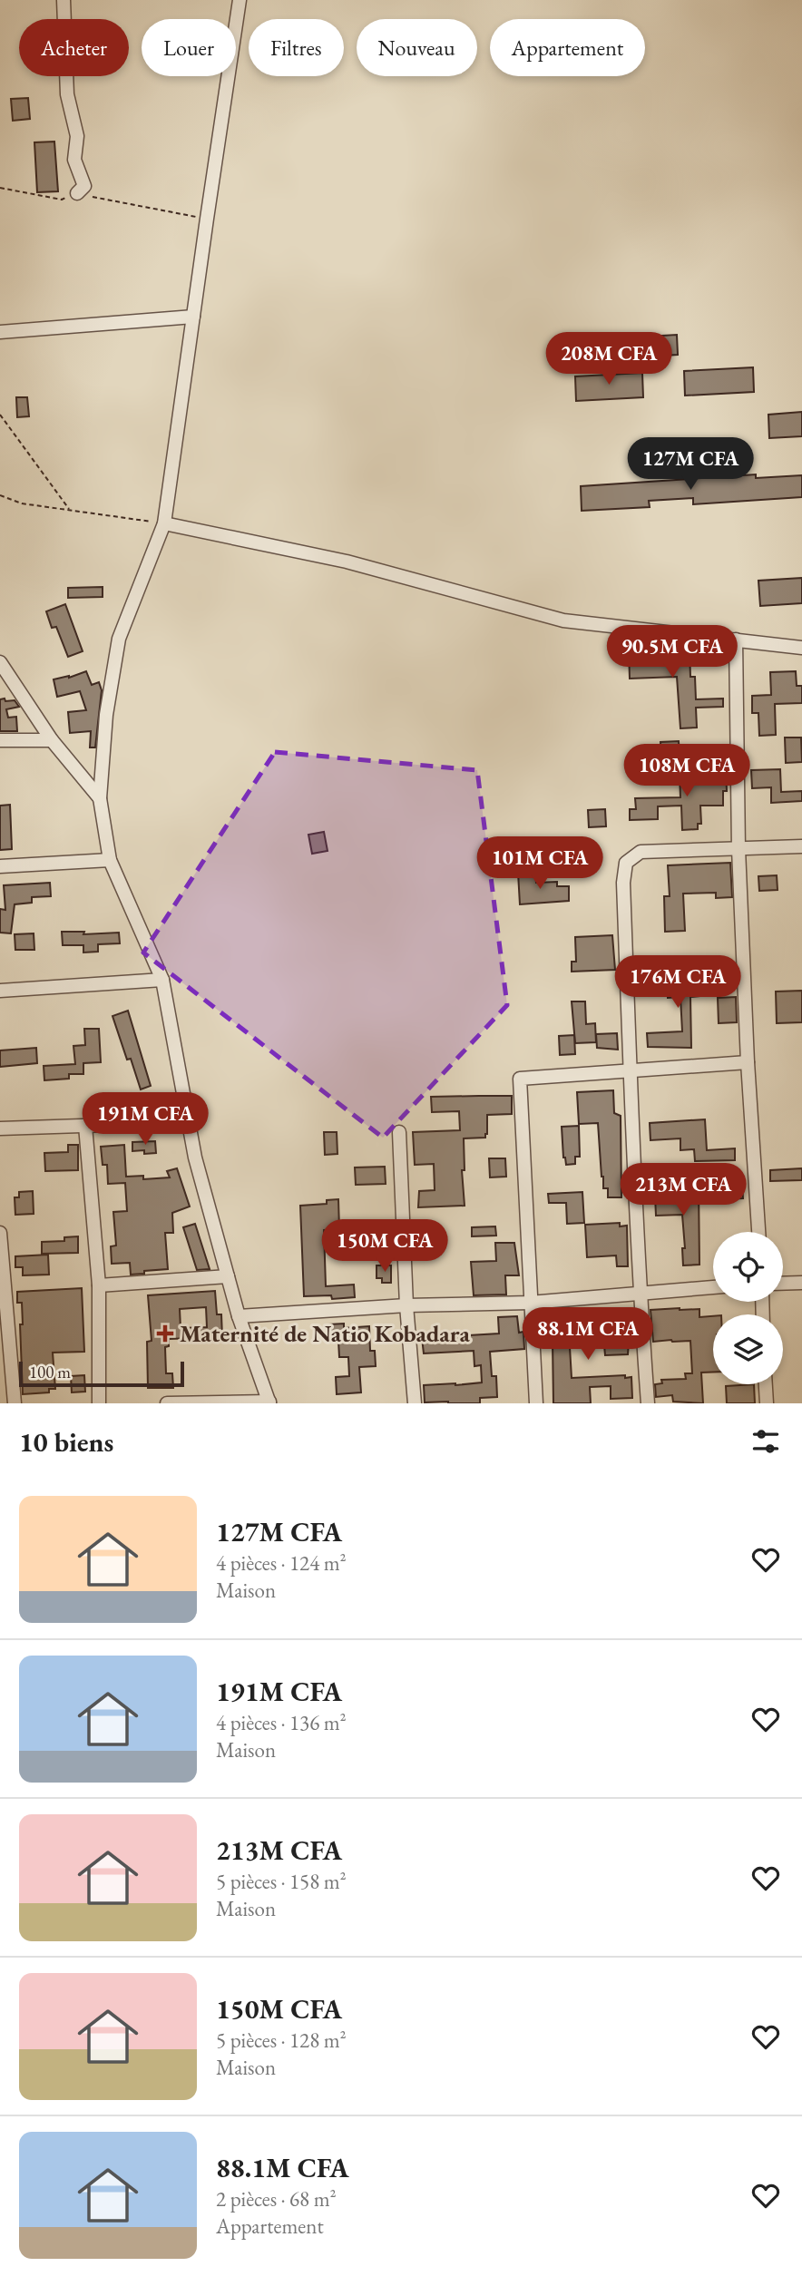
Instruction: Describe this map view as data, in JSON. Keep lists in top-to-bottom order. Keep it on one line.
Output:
{"places":{"health":["Maternité de Natio Kobadara"]},"scale_bar":"100 m","page":{"chip":["Acheter","Louer","Filtres","Nouveau","Appartement"],"price":["208M CFA","127M CFA","90.5M CFA","108M CFA","101M CFA","176M CFA","191M CFA","213M CFA","150M CFA","88.1M CFA"],"scale":"100 m","heading":"10 biens","list":[{"name":"127M CFA","note":"4 pièces · 124 m² · Maison"},{"name":"191M CFA","note":"4 pièces · 136 m² · Maison"},{"name":"213M CFA","note":"5 pièces · 158 m² · Maison"},{"name":"150M CFA","note":"5 pièces · 128 m² · Maison"},{"name":"88.1M CFA","note":"2 pièces · 68 m² · Appartement"}]}}
